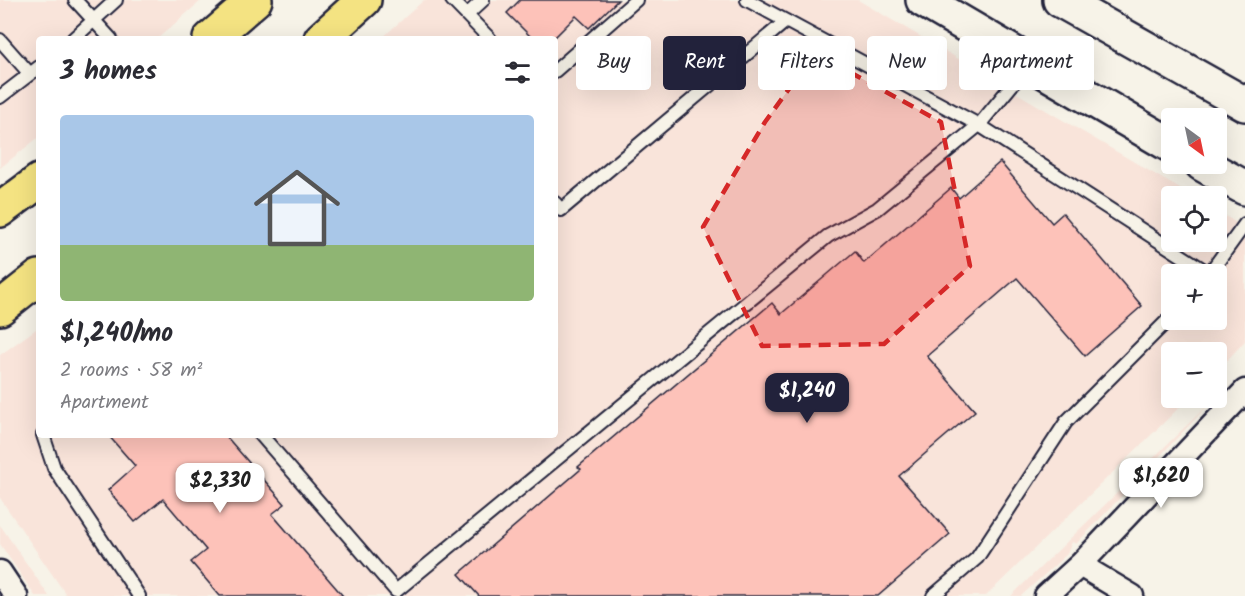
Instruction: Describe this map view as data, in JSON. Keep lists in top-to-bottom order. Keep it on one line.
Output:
{"north":"bottom right","page":{"chip":["Buy","Rent","Filters","New","Apartment"],"heading":"3 homes","map_buttons":["+","−"],"list":[{"name":"$1,240/mo","note":"2 rooms · 58 m² · Apartment"}],"price":["$1,240","$1,620","$2,330"]}}
